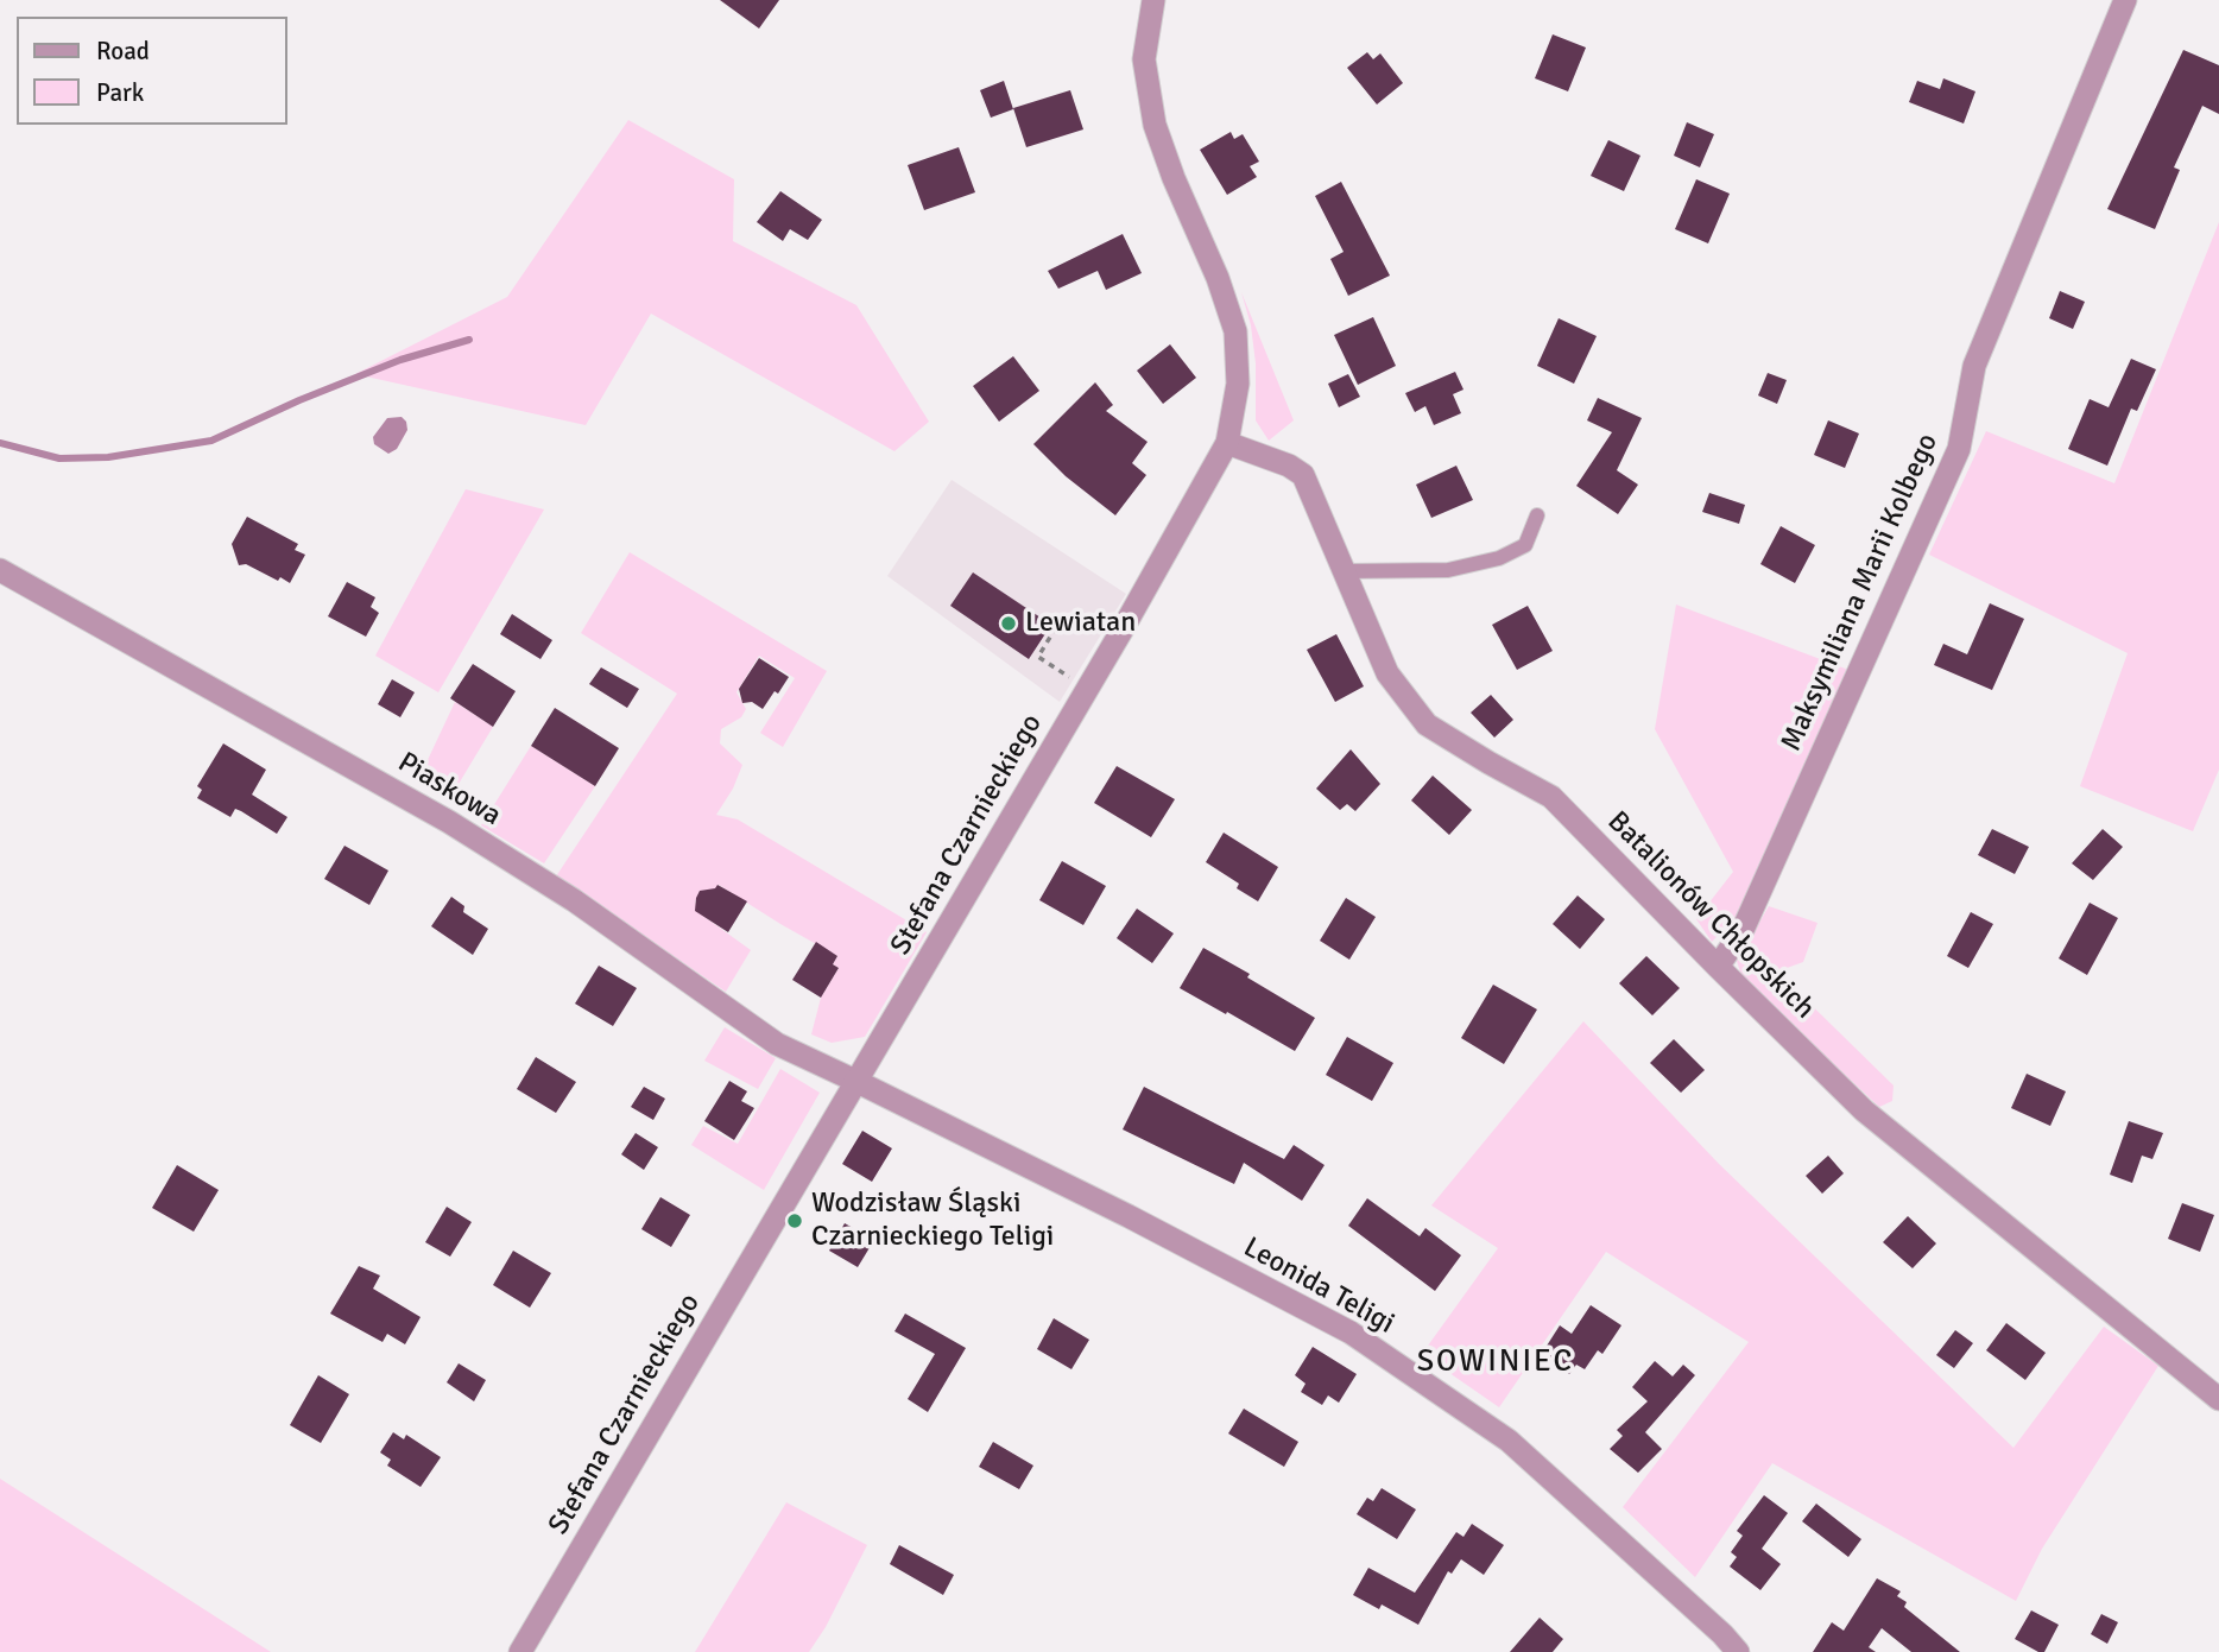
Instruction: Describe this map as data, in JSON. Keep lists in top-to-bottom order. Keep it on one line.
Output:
{"streets":{"street":["Maksymiliana Marii Kolbego","Piaskowa","Stefana Czarnieckiego","Batalionów Chłopskich","Leonida Teligi"]},"crossings":[["Maksymiliana Marii Kolbego","Batalionów Chłopskich"],["Piaskowa","Stefana Czarnieckiego"],["Piaskowa","Leonida Teligi"],["Stefana Czarnieckiego","Batalionów Chłopskich"],["Stefana Czarnieckiego","Leonida Teligi"]],"districts":["SOWINIEC"],"places":["Lewiatan","Wodzisław Śląski Czarnieckiego Teligi"],"legend":["Road","Park"]}
